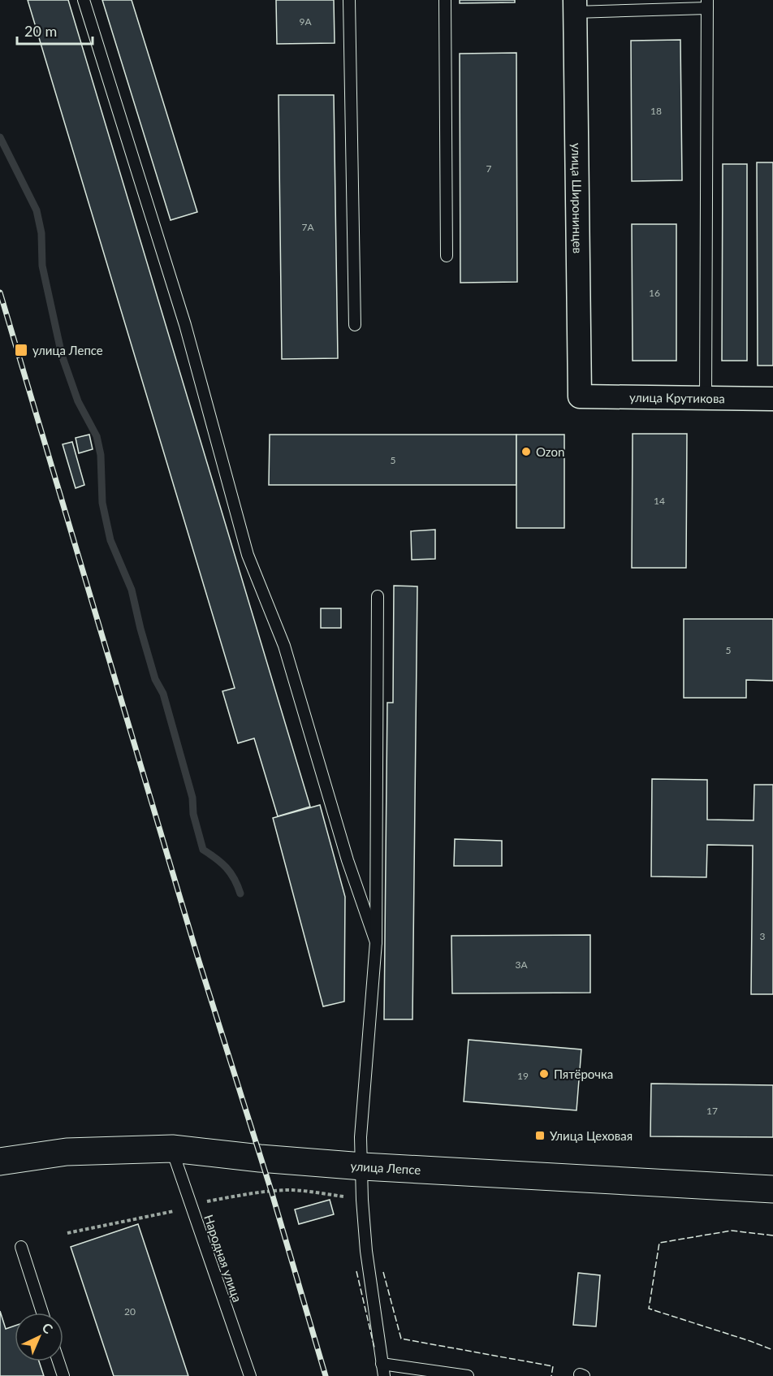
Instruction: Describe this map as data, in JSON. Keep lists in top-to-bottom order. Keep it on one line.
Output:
{"streets":{"main road":["улица Лепсе"],"street":["улица Широнинцев","улица Крутикова"],"lane":["Народная улица"]},"crossings":[["улица Широнинцев","улица Крутикова"],["улица Лепсе","Народная улица"]],"places":{"transit":["улица Лепсе","Улица Цеховая"],"other":["Ozon","Пятёрочка"]},"house_numbers":["9А","18","7","7А","16","5","14","5","3","3А","19","17","20"],"scale_bar":"20 m","north":"top right"}
